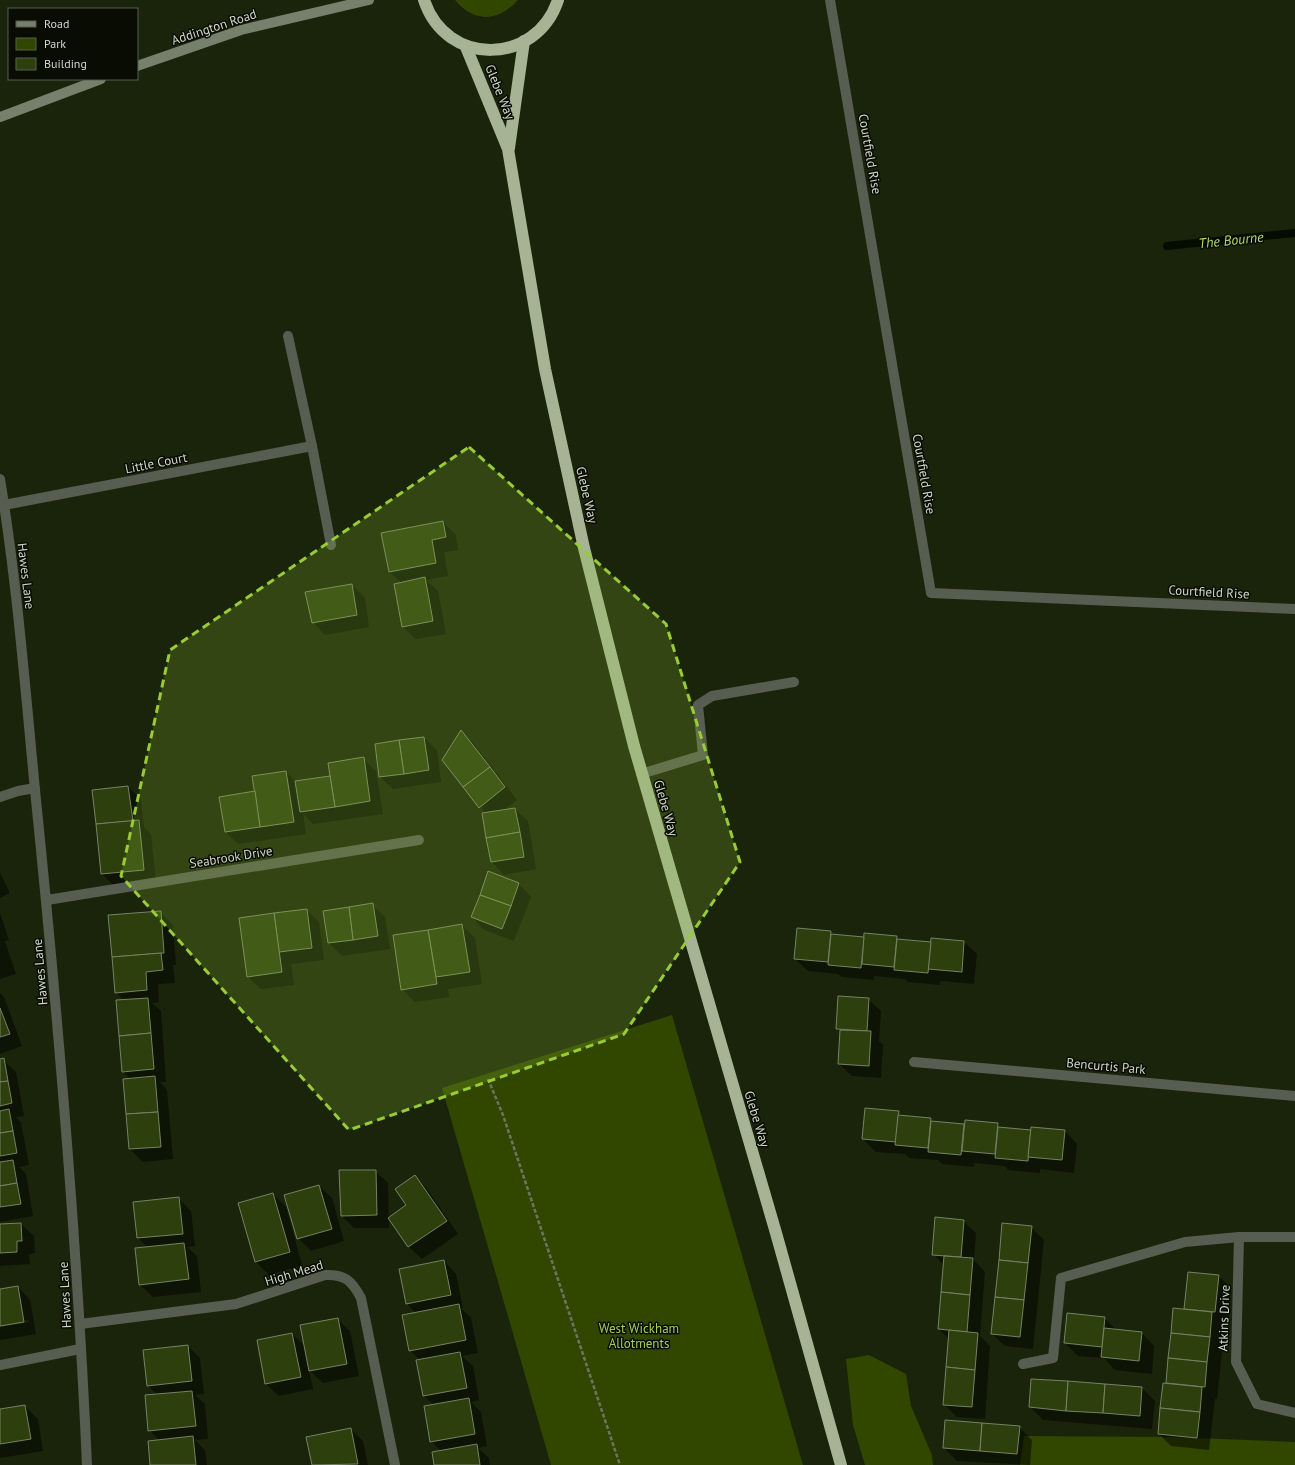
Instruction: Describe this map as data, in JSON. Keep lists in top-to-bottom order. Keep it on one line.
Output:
{"streets":{"highway":["Glebe Way"],"street":["Addington Road","Courtfield Rise","Little Court","Hawes Lane","Seabrook Drive","Bencurtis Park","High Mead","Atkins Drive"]},"crossings":[["Little Court","Hawes Lane"],["Hawes Lane","Seabrook Drive"],["Hawes Lane","High Mead"]],"water":["The Bourne"],"parks":["West Wickham Allotments"],"legend":["Road","Park","Building"]}
